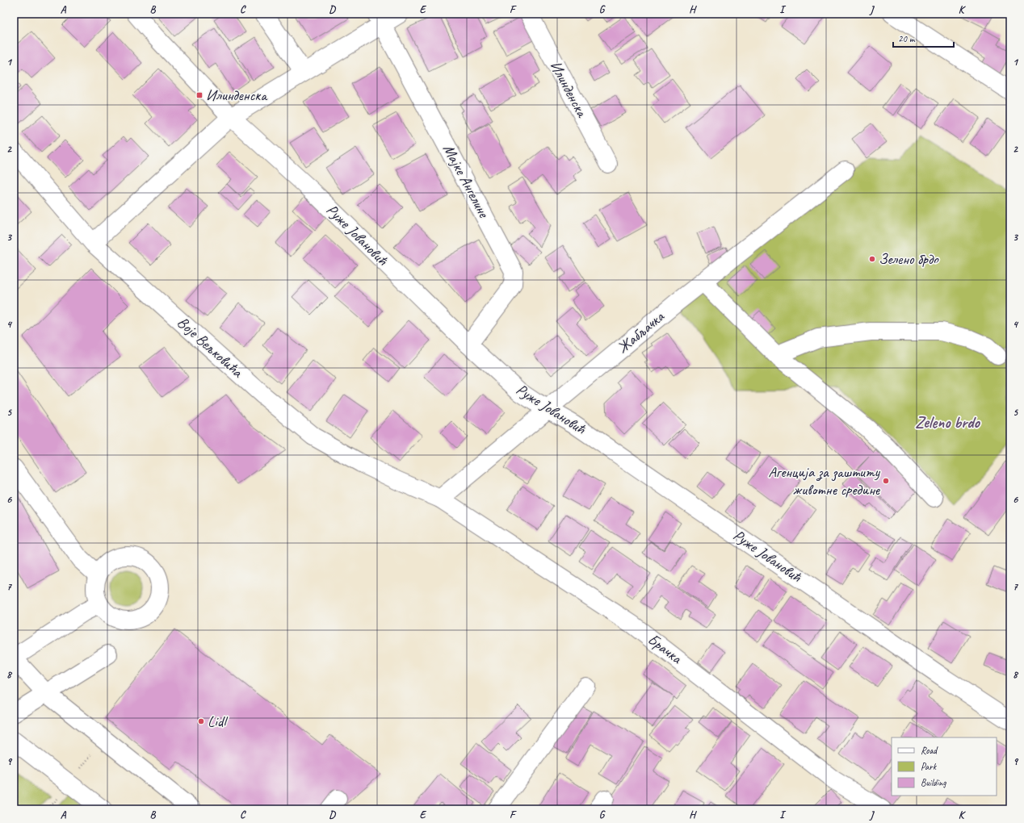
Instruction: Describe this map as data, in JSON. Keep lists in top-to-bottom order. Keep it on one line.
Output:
{"streets":{"street":["Илинденска","Мајке Ангелине","Руже Јовановић","Жабљачка","Воје Вељковића","Брачка"]},"crossings":[["Мајке Ангелине","Руже Јовановић"],["Руже Јовановић","Жабљачка"],["Жабљачка","Воје Вељковића"],["Жабљачка","Брачка"],["Воје Вељковића","Брачка"]],"districts":["Zeleno brdo"],"places":{"transit":["Илинденска"],"other":["Зелено брдо","Агенција за заштиту животне средине","Lidl"]},"legend":["Road","Park","Building"],"scale_bar":"20 m","grid":{"columns":["A","B","C","D","E","F","G","H","I","J","K"],"rows":["1","2","3","4","5","6","7","8","9"]}}
